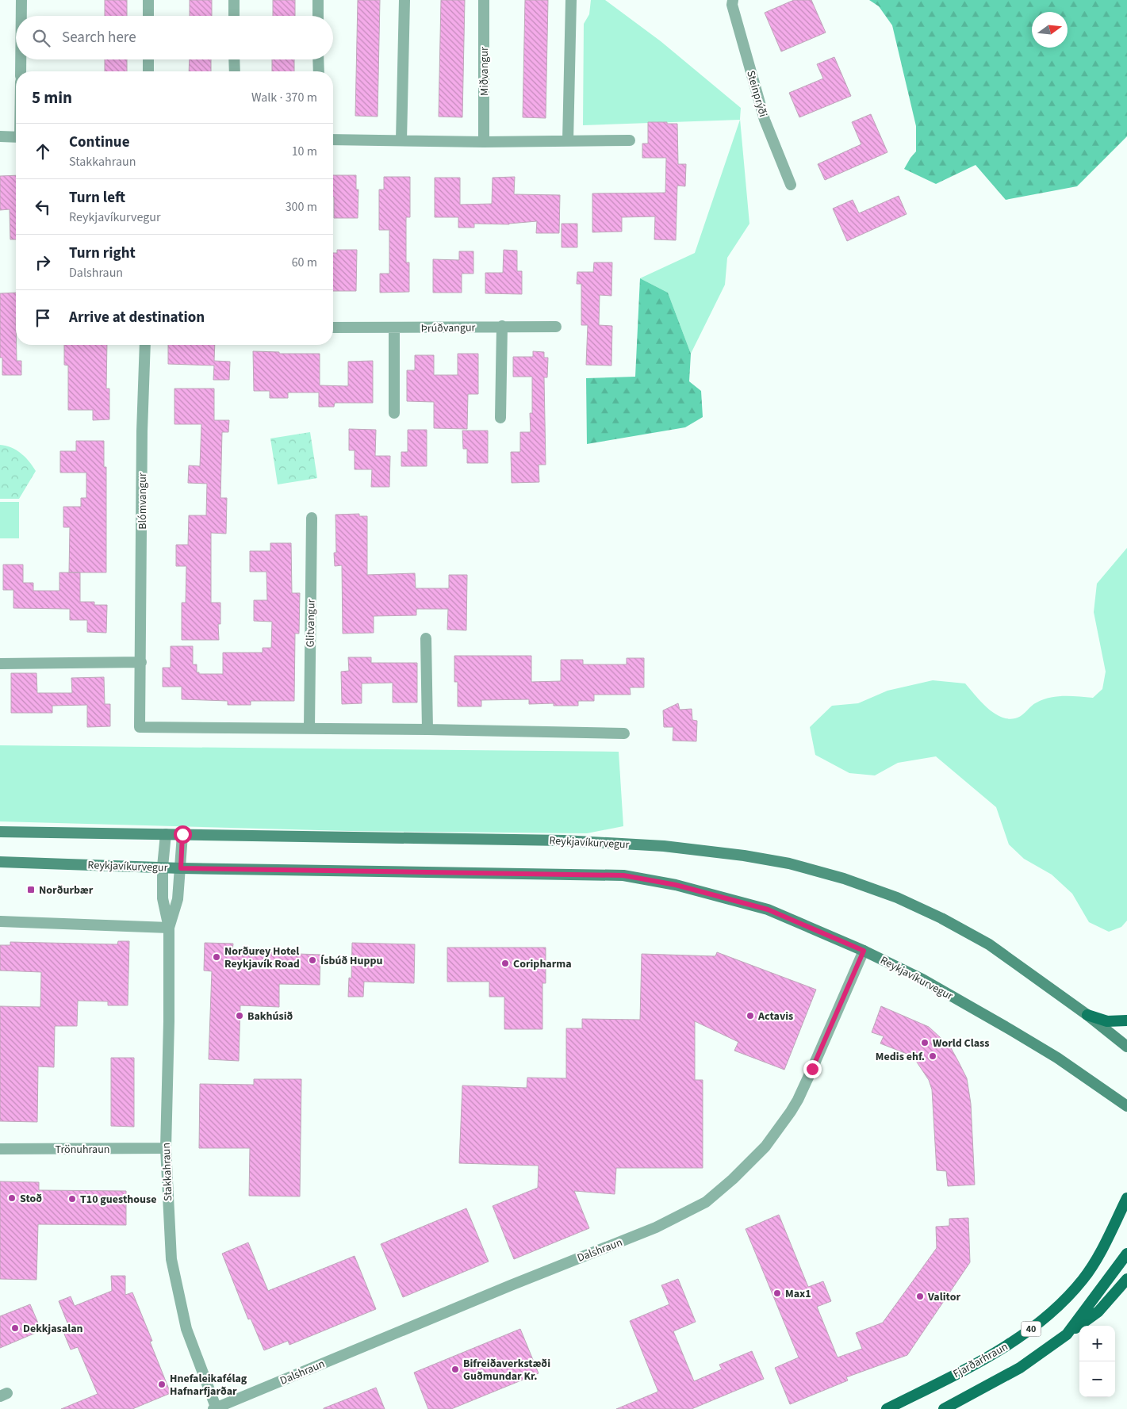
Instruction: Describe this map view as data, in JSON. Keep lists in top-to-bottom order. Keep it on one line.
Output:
{"streets":{"main road":["Reykjavíkurvegur","40","Fjarðarhraun"],"street":["Miðvangur","Steinprýði","Þrúðvangur","Blómvangur","Glitvangur","Trönuhraun","Stakkahraun","Dalshraun"]},"crossings":[["Blómvangur","Glitvangur"],["Reykjavíkurvegur","Stakkahraun"],["Reykjavíkurvegur","Dalshraun"],["Trönuhraun","Stakkahraun"],["Stakkahraun","Dalshraun"]],"places":{"transit":["Norðurbær"],"other":["Norðurey Hotel Reykjavík Road","Ísbúð Huppu","Coripharma","Bakhúsið","Actavis","World Class","Medis ehf.","Stoð","T10 guesthouse","Max1","Valitor","Dekkjasalan","Bifreiðaverkstæði Guðmundar Kr.","Hnefaleikafélag Hafnarfjarðar"]},"north":"right","page":{"search":"Search here","heading":["5 min","Walk · 370 m"],"list":[["Continue","Stakkahraun","10 m"],["Turn left","Reykjavíkurvegur","300 m"],["Turn right","Dalshraun","60 m"],"Arrive at destination"],"map_buttons":["+","−"]}}
